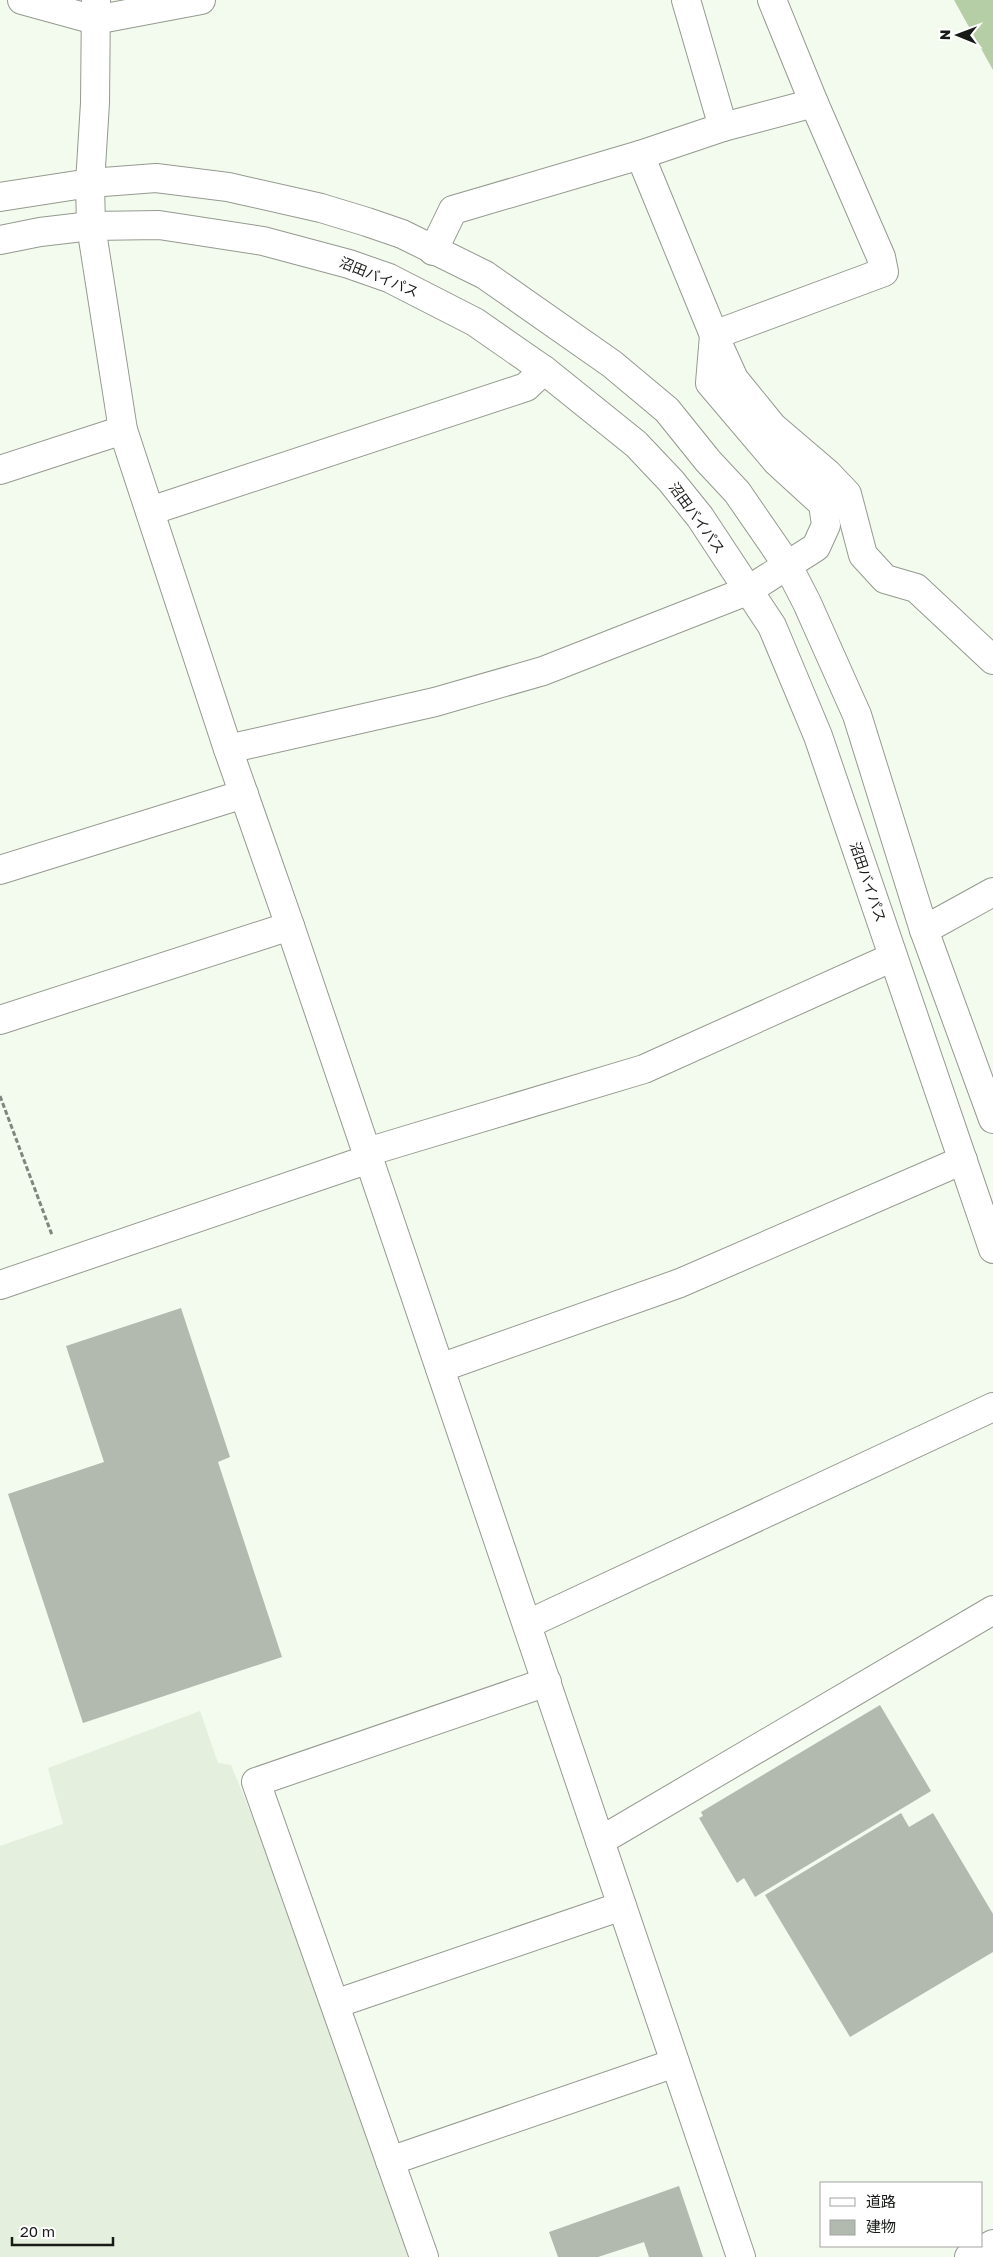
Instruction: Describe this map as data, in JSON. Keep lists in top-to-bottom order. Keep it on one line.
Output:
{"streets":{"street":["沼田バイパス"]},"legend":["道路","建物"],"scale_bar":"20 m","north":"left"}
